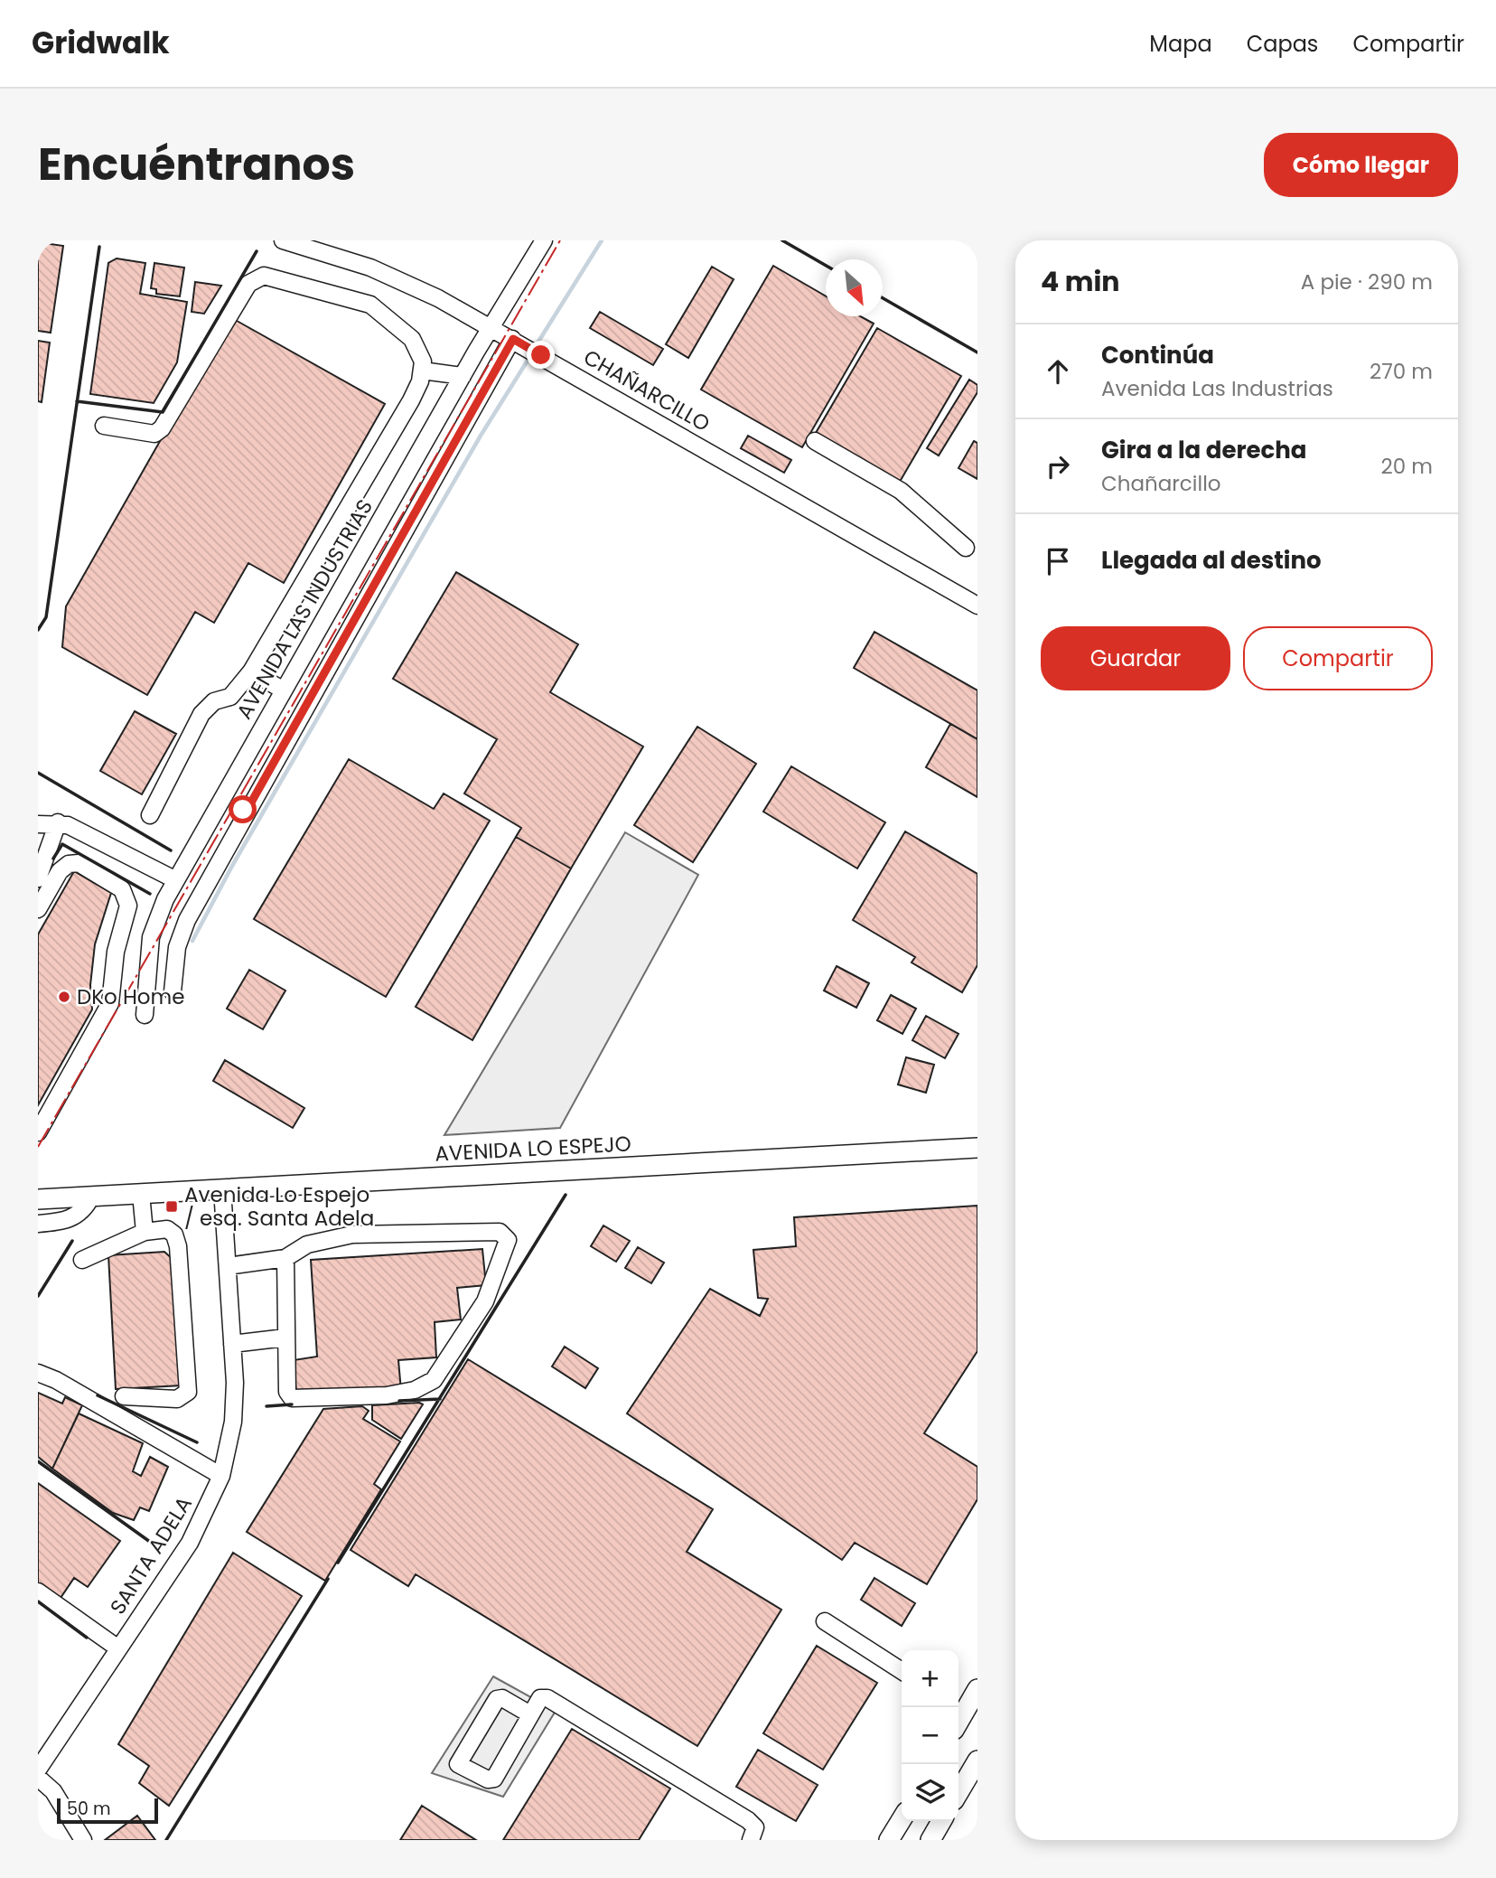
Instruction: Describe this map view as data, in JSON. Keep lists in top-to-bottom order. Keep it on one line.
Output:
{"streets":{"main road":["AVENIDA LO ESPEJO"],"street":["CHAÑARCILLO","AVENIDA LAS INDUSTRIAS","SANTA ADELA"]},"crossings":[["CHAÑARCILLO","AVENIDA LAS INDUSTRIAS"],["AVENIDA LO ESPEJO","SANTA ADELA"]],"places":{"other":["DKo Home"],"transit":["Avenida Lo Espejo / esq. Santa Adela"]},"scale_bar":"50 m","north":"bottom right","page":{"header":"Gridwalk","nav":["Mapa","Capas","Compartir"],"title":"Encuéntranos","buttons":["Cómo llegar",["Guardar","Compartir"]],"heading":["4 min","A pie · 290 m"],"list":[["Continúa","Avenida Las Industrias","270 m"],["Gira a la derecha","Chañarcillo","20 m"],"Llegada al destino"],"map_buttons":["+","−"],"scale":"50 m"}}
